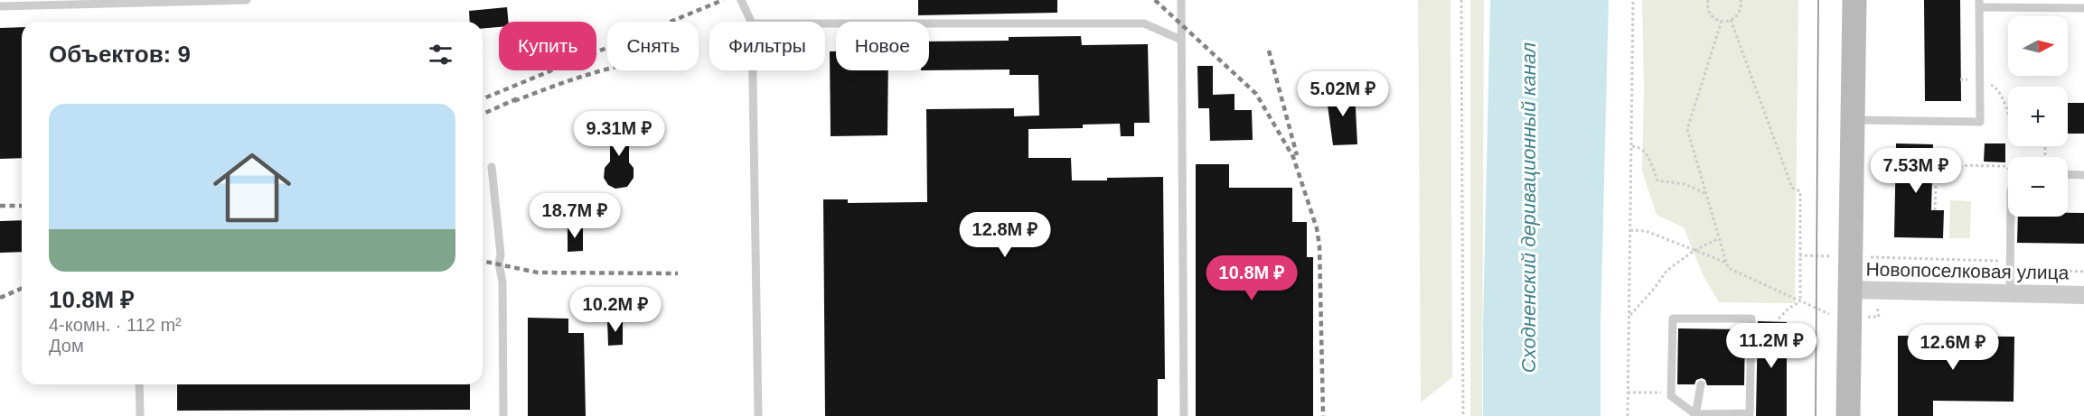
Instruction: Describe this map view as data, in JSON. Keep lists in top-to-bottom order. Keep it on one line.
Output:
{"streets":{"street":["Новопоселковая улица"]},"water":["Сходненский деривационный канал"],"north":"right","page":{"map_buttons":["+","−"],"chip":["Купить","Снять","Фильтры","Новое"],"heading":"Объектов: 9","price":["5.02M ₽","9.31M ₽","7.53M ₽","18.7M ₽","12.8M ₽","10.8M ₽","10.2M ₽","11.2M ₽","12.6M ₽"],"list":[{"name":"10.8M ₽","note":"4-комн. · 112 m² · Дом"}]}}
